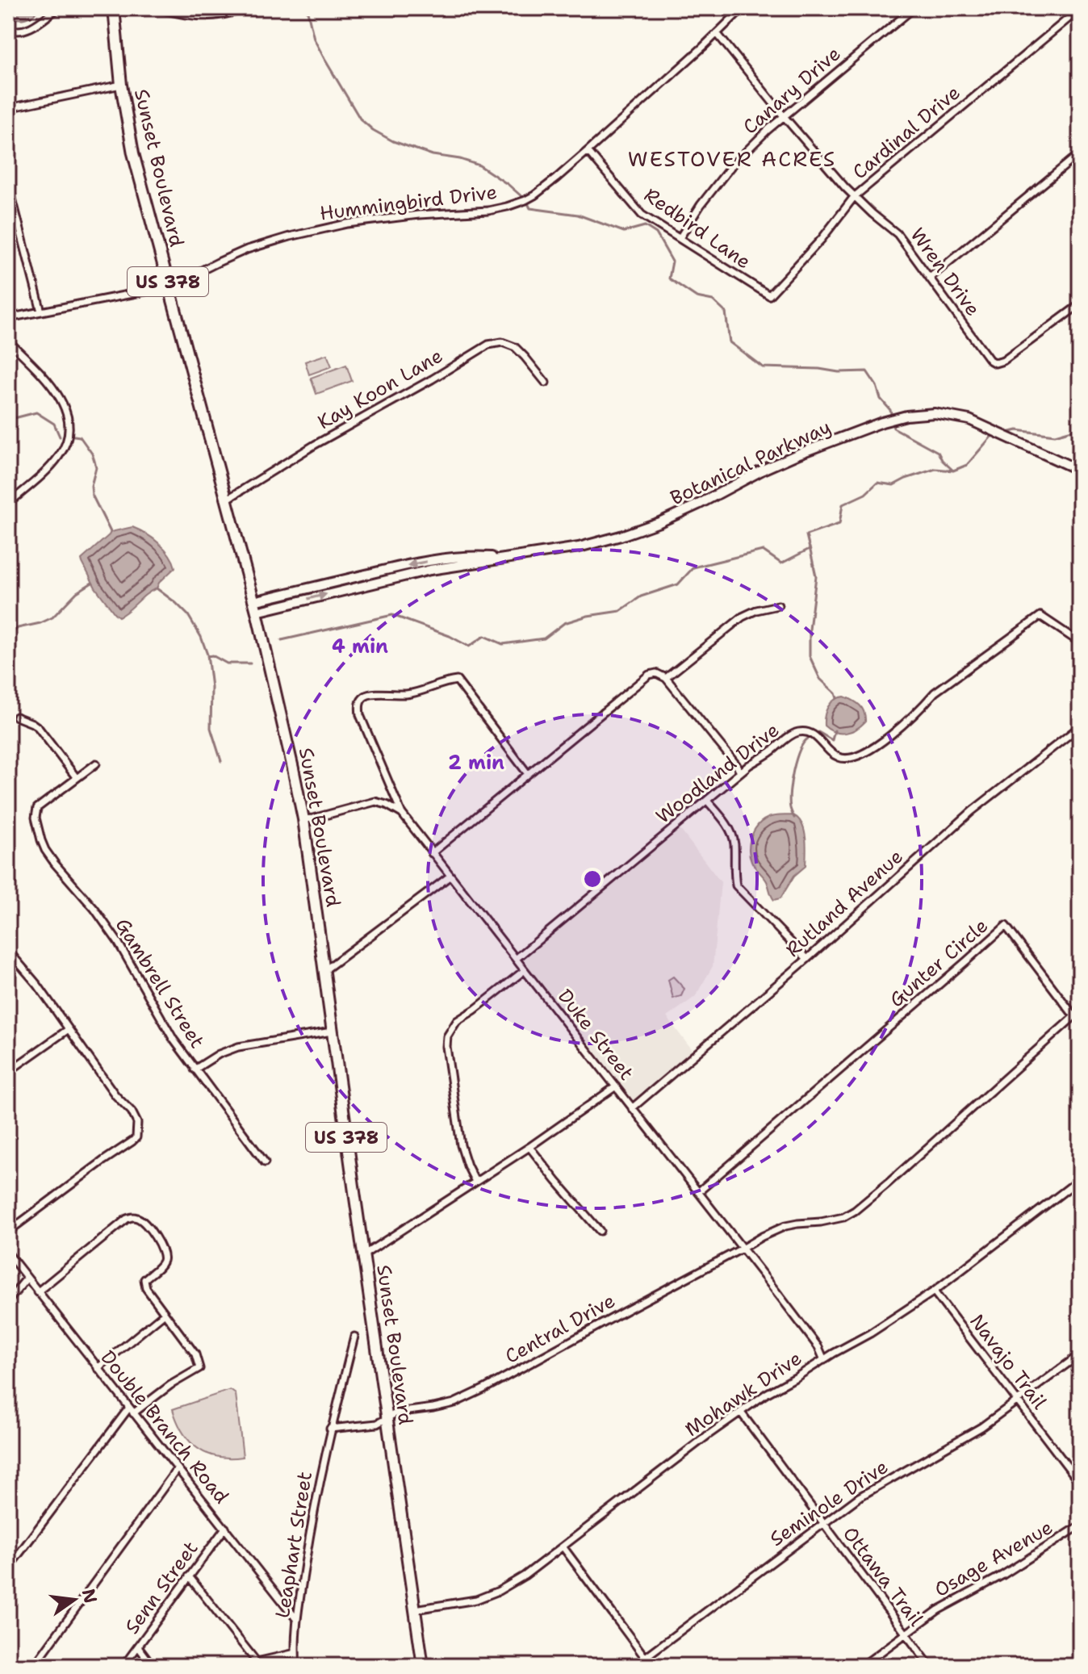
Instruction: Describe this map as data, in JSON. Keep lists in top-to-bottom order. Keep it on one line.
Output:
{"streets":{"main road":["Sunset Boulevard","US 378"],"street":["Canary Drive","Cardinal Drive","Hummingbird Drive","Redbird Lane","Wren Drive","Kay Koon Lane","Botanical Parkway","Woodland Drive","Rutland Avenue","Gunter Circle","Gambrell Street","Duke Street","Central Drive","Navajo Trail","Mohawk Drive","Double Branch Road","Seminole Drive","Leaphart Street","Osage Avenue","Ottawa Trail","Senn Street"]},"crossings":[["Canary Drive","Redbird Lane"],["Canary Drive","Wren Drive"],["Cardinal Drive","Redbird Lane"],["Cardinal Drive","Wren Drive"],["Sunset Boulevard","Hummingbird Drive"],["Sunset Boulevard","Kay Koon Lane"],["Sunset Boulevard","Botanical Parkway"],["Sunset Boulevard","Central Drive"],["Sunset Boulevard","Mohawk Drive"],["Hummingbird Drive","Redbird Lane"],["Hummingbird Drive","Wren Drive"],["Woodland Drive","Duke Street"],["Rutland Avenue","Duke Street"],["Gunter Circle","Duke Street"],["Gunter Circle","Central Drive"],["Duke Street","Central Drive"],["Duke Street","Mohawk Drive"],["Navajo Trail","Mohawk Drive"],["Navajo Trail","Seminole Drive"],["Mohawk Drive","Ottawa Trail"],["Double Branch Road","Leaphart Street"],["Double Branch Road","Senn Street"],["Seminole Drive","Ottawa Trail"],["Osage Avenue","Ottawa Trail"]],"districts":["WESTOVER ACRES"],"north":"right","rings":["4 min","2 min"]}
